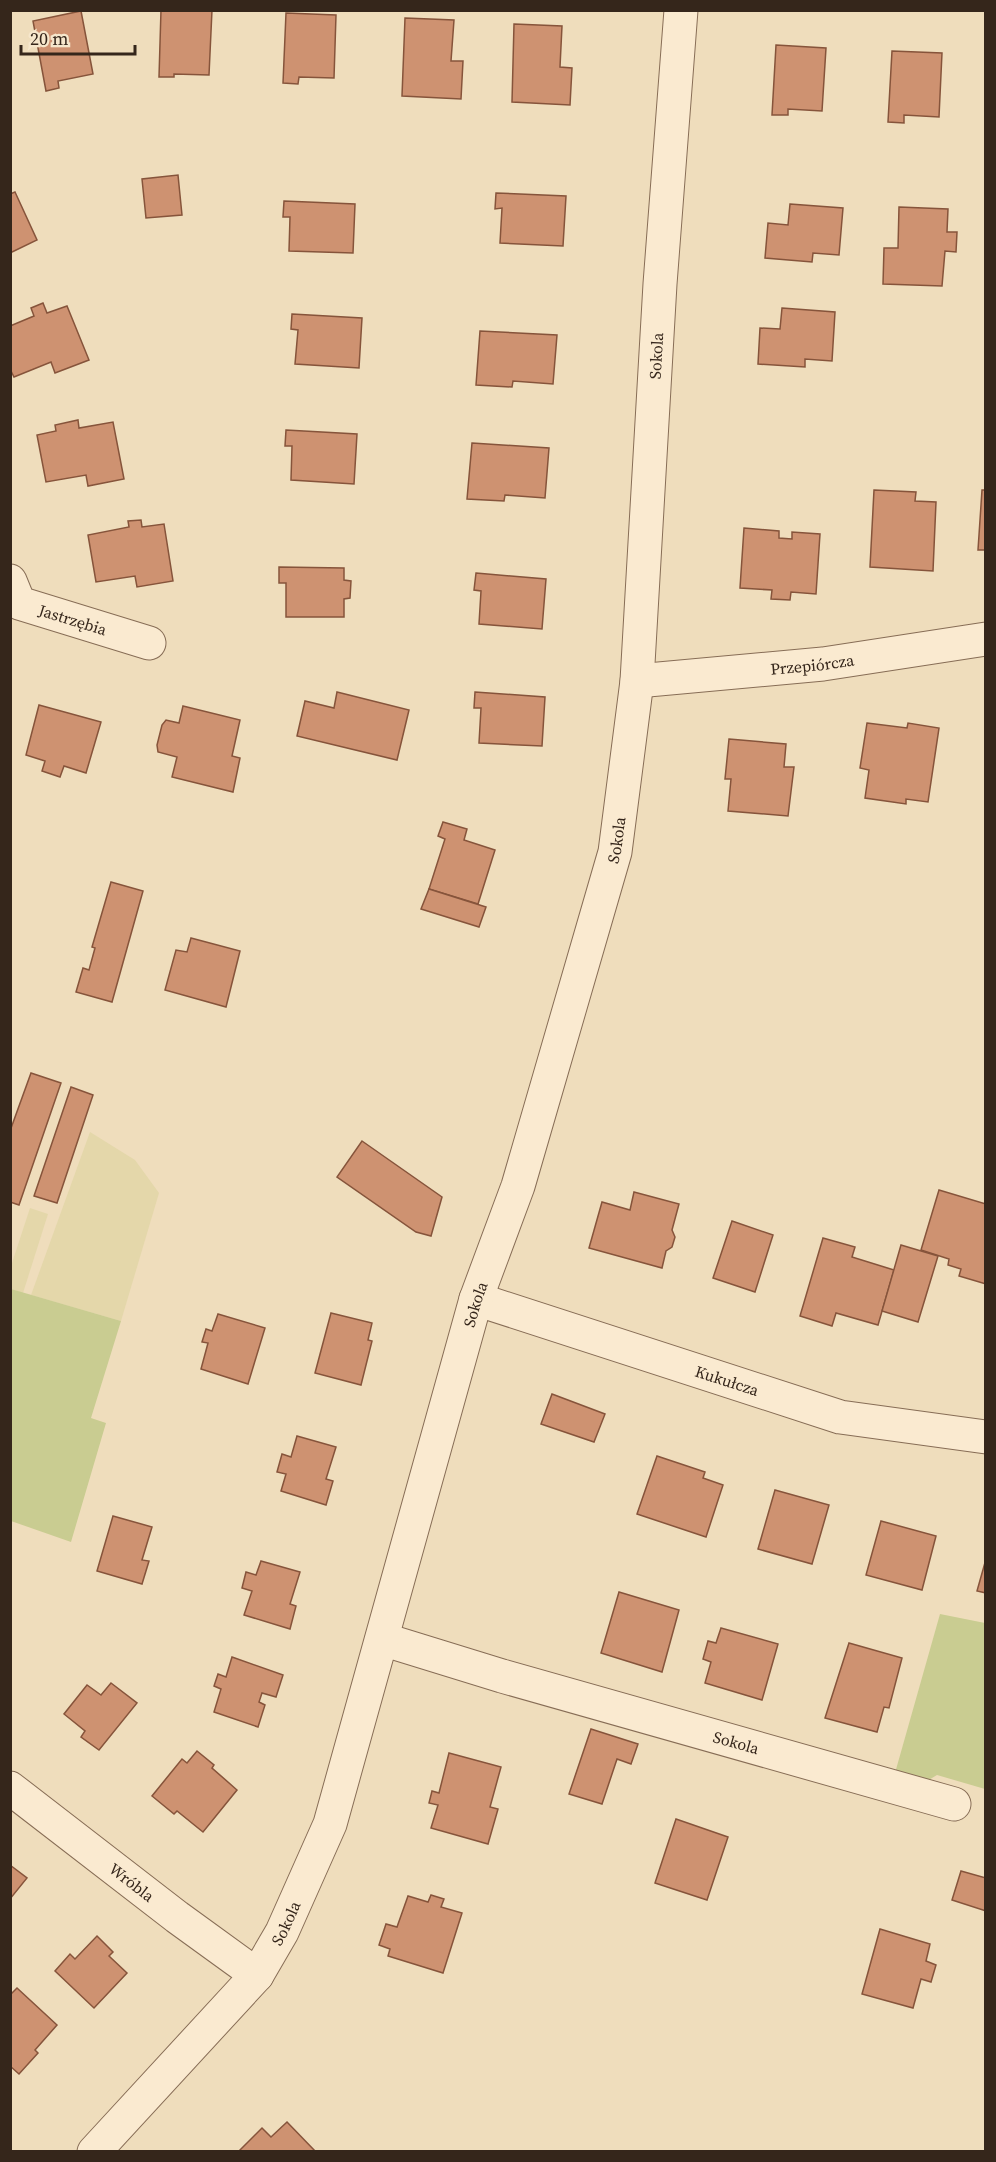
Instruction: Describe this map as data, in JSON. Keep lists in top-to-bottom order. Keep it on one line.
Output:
{"streets":{"street":["Sokola","Jastrzębia","Przepiórcza","Kukułcza","Wróbla"]},"crossings":[["Sokola","Przepiórcza"],["Sokola","Kukułcza"],["Sokola","Wróbla"]],"scale_bar":"20 m"}
